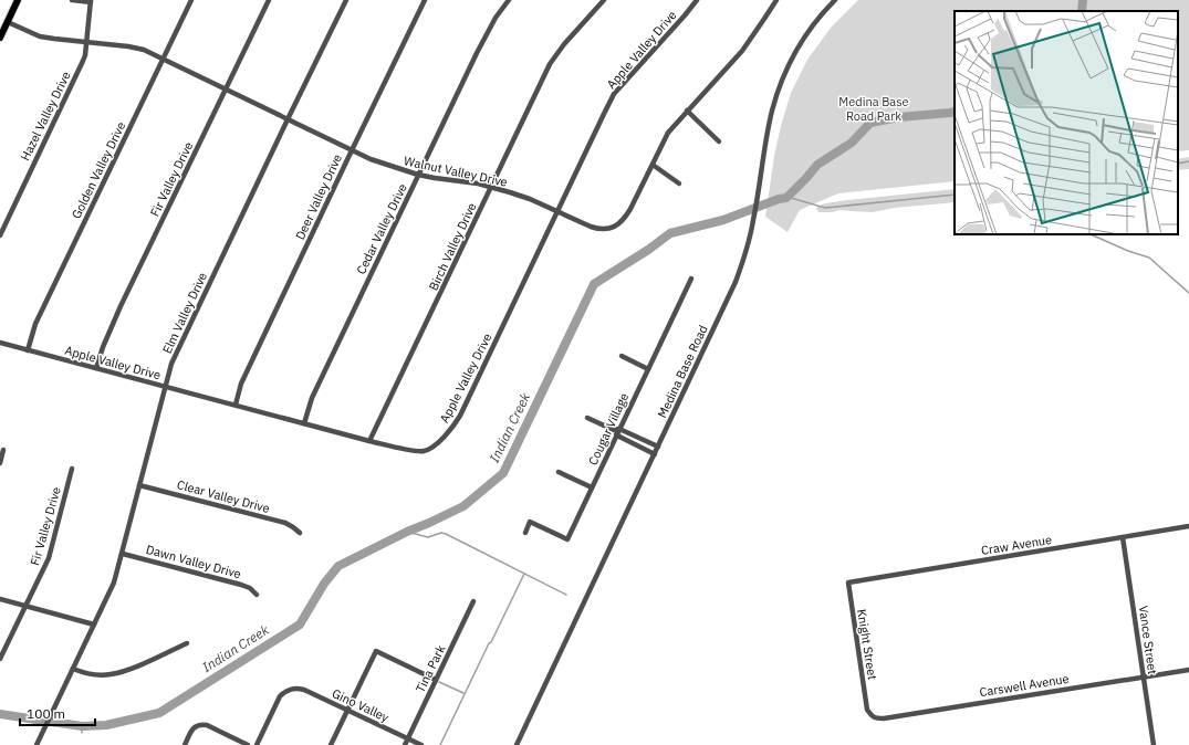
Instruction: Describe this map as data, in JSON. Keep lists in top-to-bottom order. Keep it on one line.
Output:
{"streets":{"street":["Apple Valley Drive","Hazel Valley Drive","Golden Valley Drive","Walnut Valley Drive","Fir Valley Drive","Deer Valley Drive","Cedar Valley Drive","Birch Valley Drive","Elm Valley Drive","Medina Base Road","Cougar Village","Clear Valley Drive","Craw Avenue","Dawn Valley Drive","Vance Street","Knight Street","Tina Park","Carswell Avenue","Gino Valley"]},"crossings":[["Apple Valley Drive","Golden Valley Drive"],["Apple Valley Drive","Walnut Valley Drive"],["Apple Valley Drive","Fir Valley Drive"],["Apple Valley Drive","Deer Valley Drive"],["Apple Valley Drive","Cedar Valley Drive"],["Apple Valley Drive","Birch Valley Drive"],["Apple Valley Drive","Elm Valley Drive"],["Hazel Valley Drive","Walnut Valley Drive"],["Golden Valley Drive","Walnut Valley Drive"],["Walnut Valley Drive","Fir Valley Drive"],["Walnut Valley Drive","Deer Valley Drive"],["Walnut Valley Drive","Cedar Valley Drive"],["Walnut Valley Drive","Birch Valley Drive"],["Walnut Valley Drive","Elm Valley Drive"],["Elm Valley Drive","Clear Valley Drive"],["Elm Valley Drive","Dawn Valley Drive"],["Craw Avenue","Vance Street"],["Craw Avenue","Knight Street"],["Vance Street","Carswell Avenue"],["Knight Street","Carswell Avenue"],["Tina Park","Gino Valley"]],"water":["Indian Creek"],"parks":["Medina Base Road Park"],"scale_bar":"100 m"}
